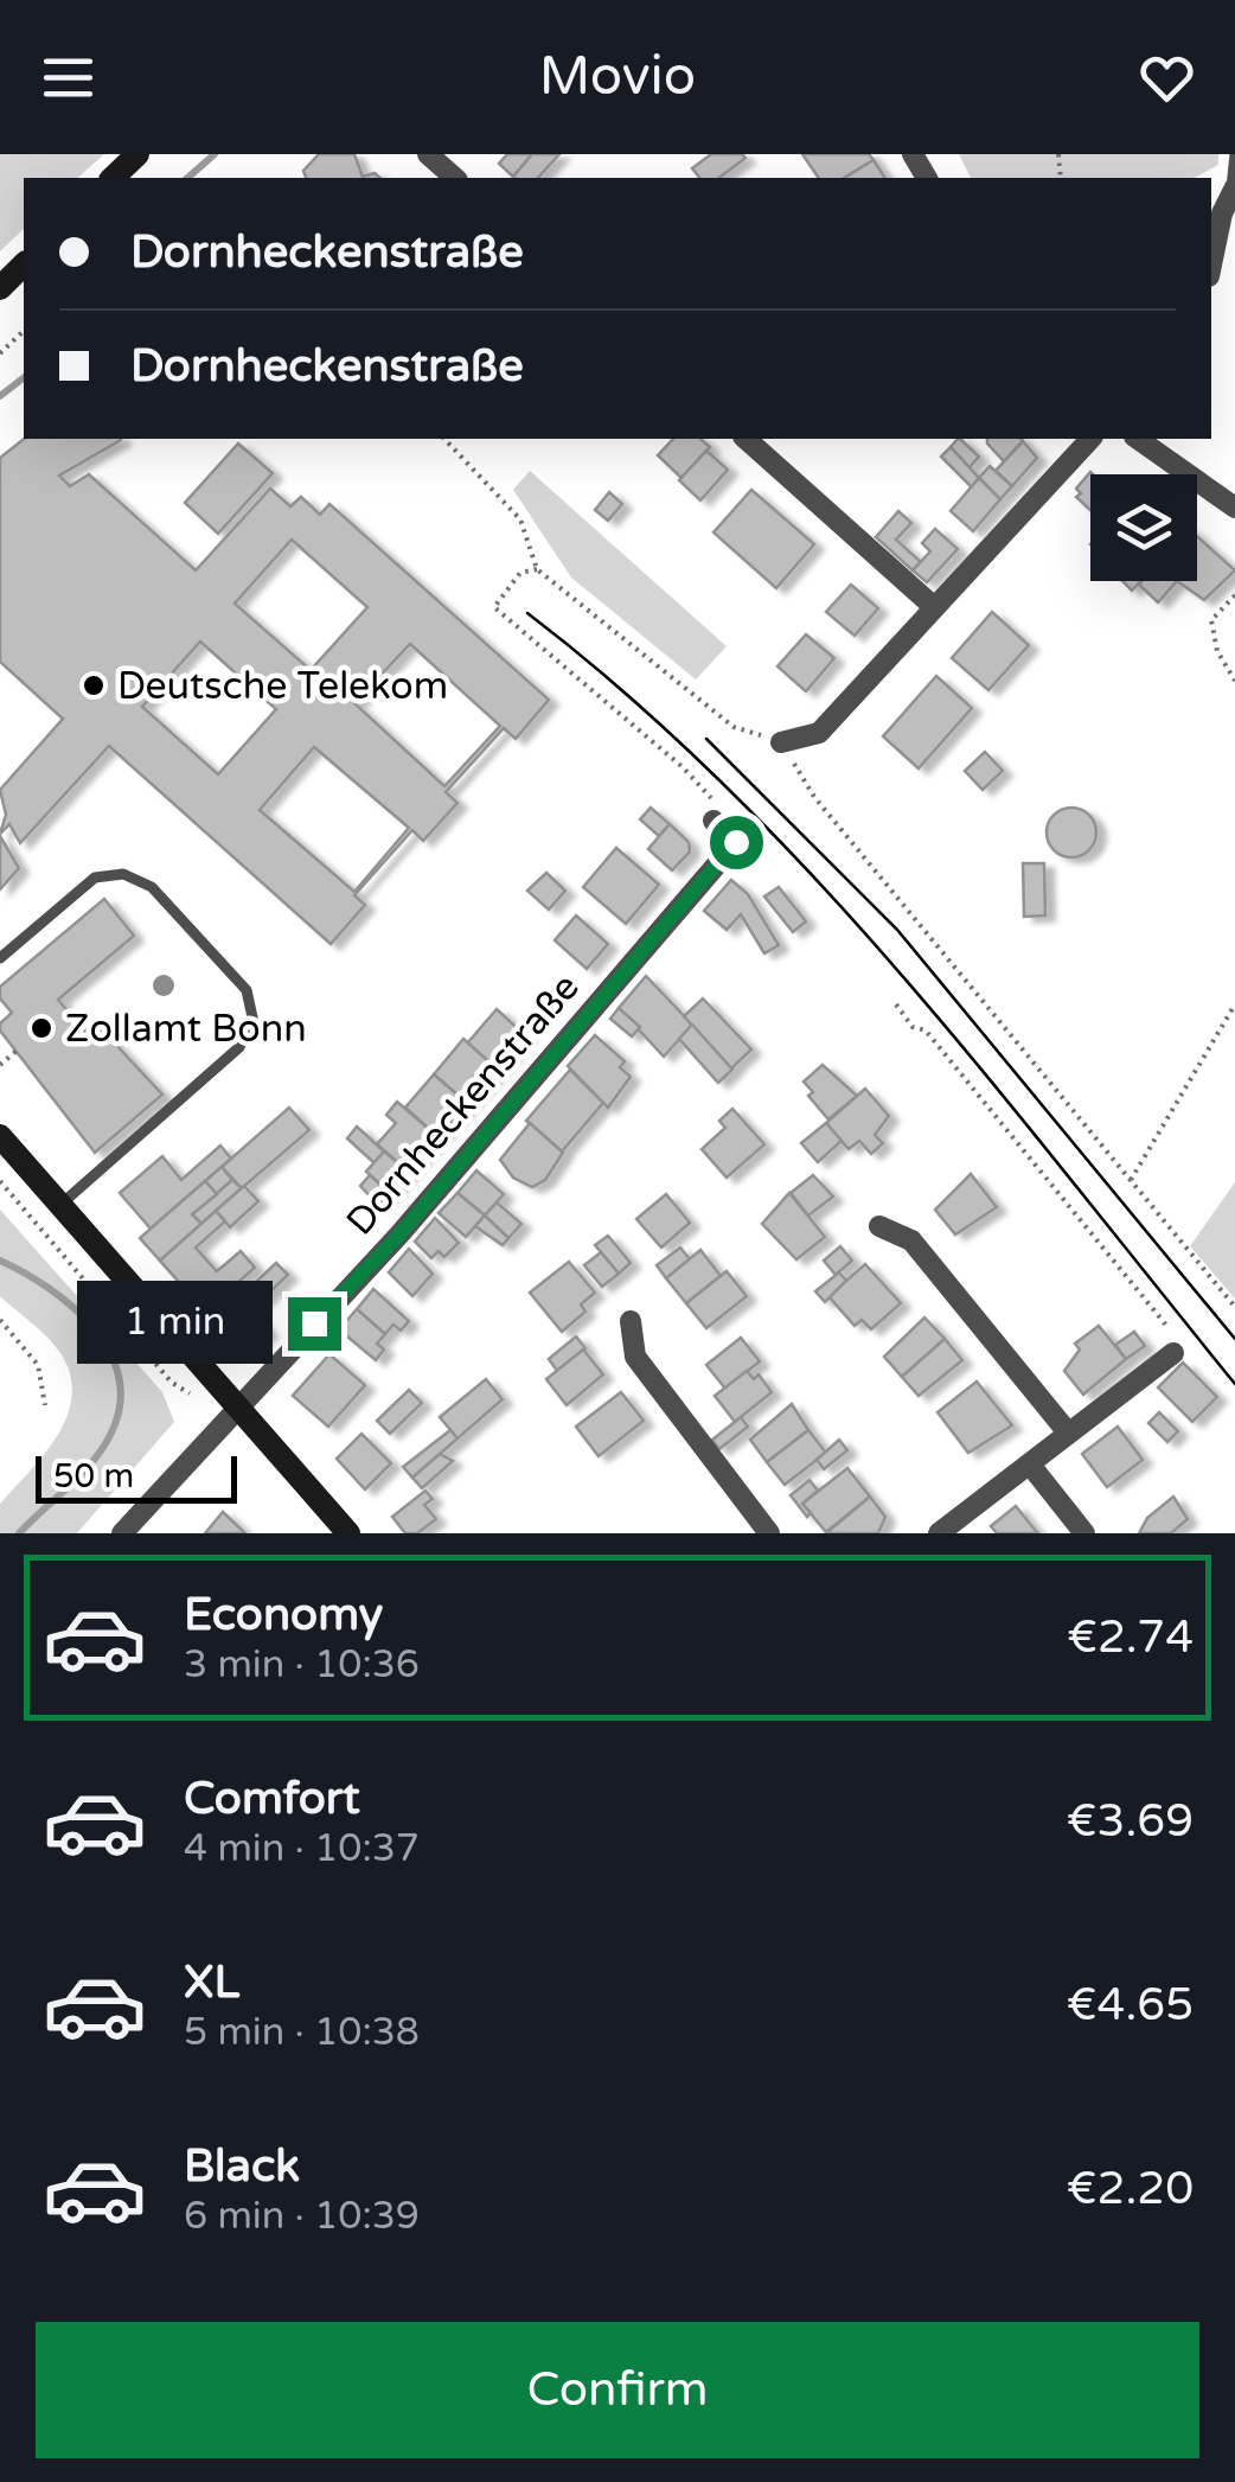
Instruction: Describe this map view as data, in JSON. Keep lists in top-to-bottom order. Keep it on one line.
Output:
{"streets":{"street":["Dornheckenstraße"]},"places":["Deutsche Telekom","Zollamt Bonn"],"scale_bar":"50 m","page":{"header":"Movio","banner":["Dornheckenstraße","Dornheckenstraße"],"bubble":"1 min","scale":"50 m","list":[{"name":"Economy","note":"3 min · 10:36","value":"€2.74"},{"name":"Comfort","note":"4 min · 10:37","value":"€3.69"},{"name":"XL","note":"5 min · 10:38","value":"€4.65"},{"name":"Black","note":"6 min · 10:39","value":"€2.20"}],"buttons":"Confirm"}}
